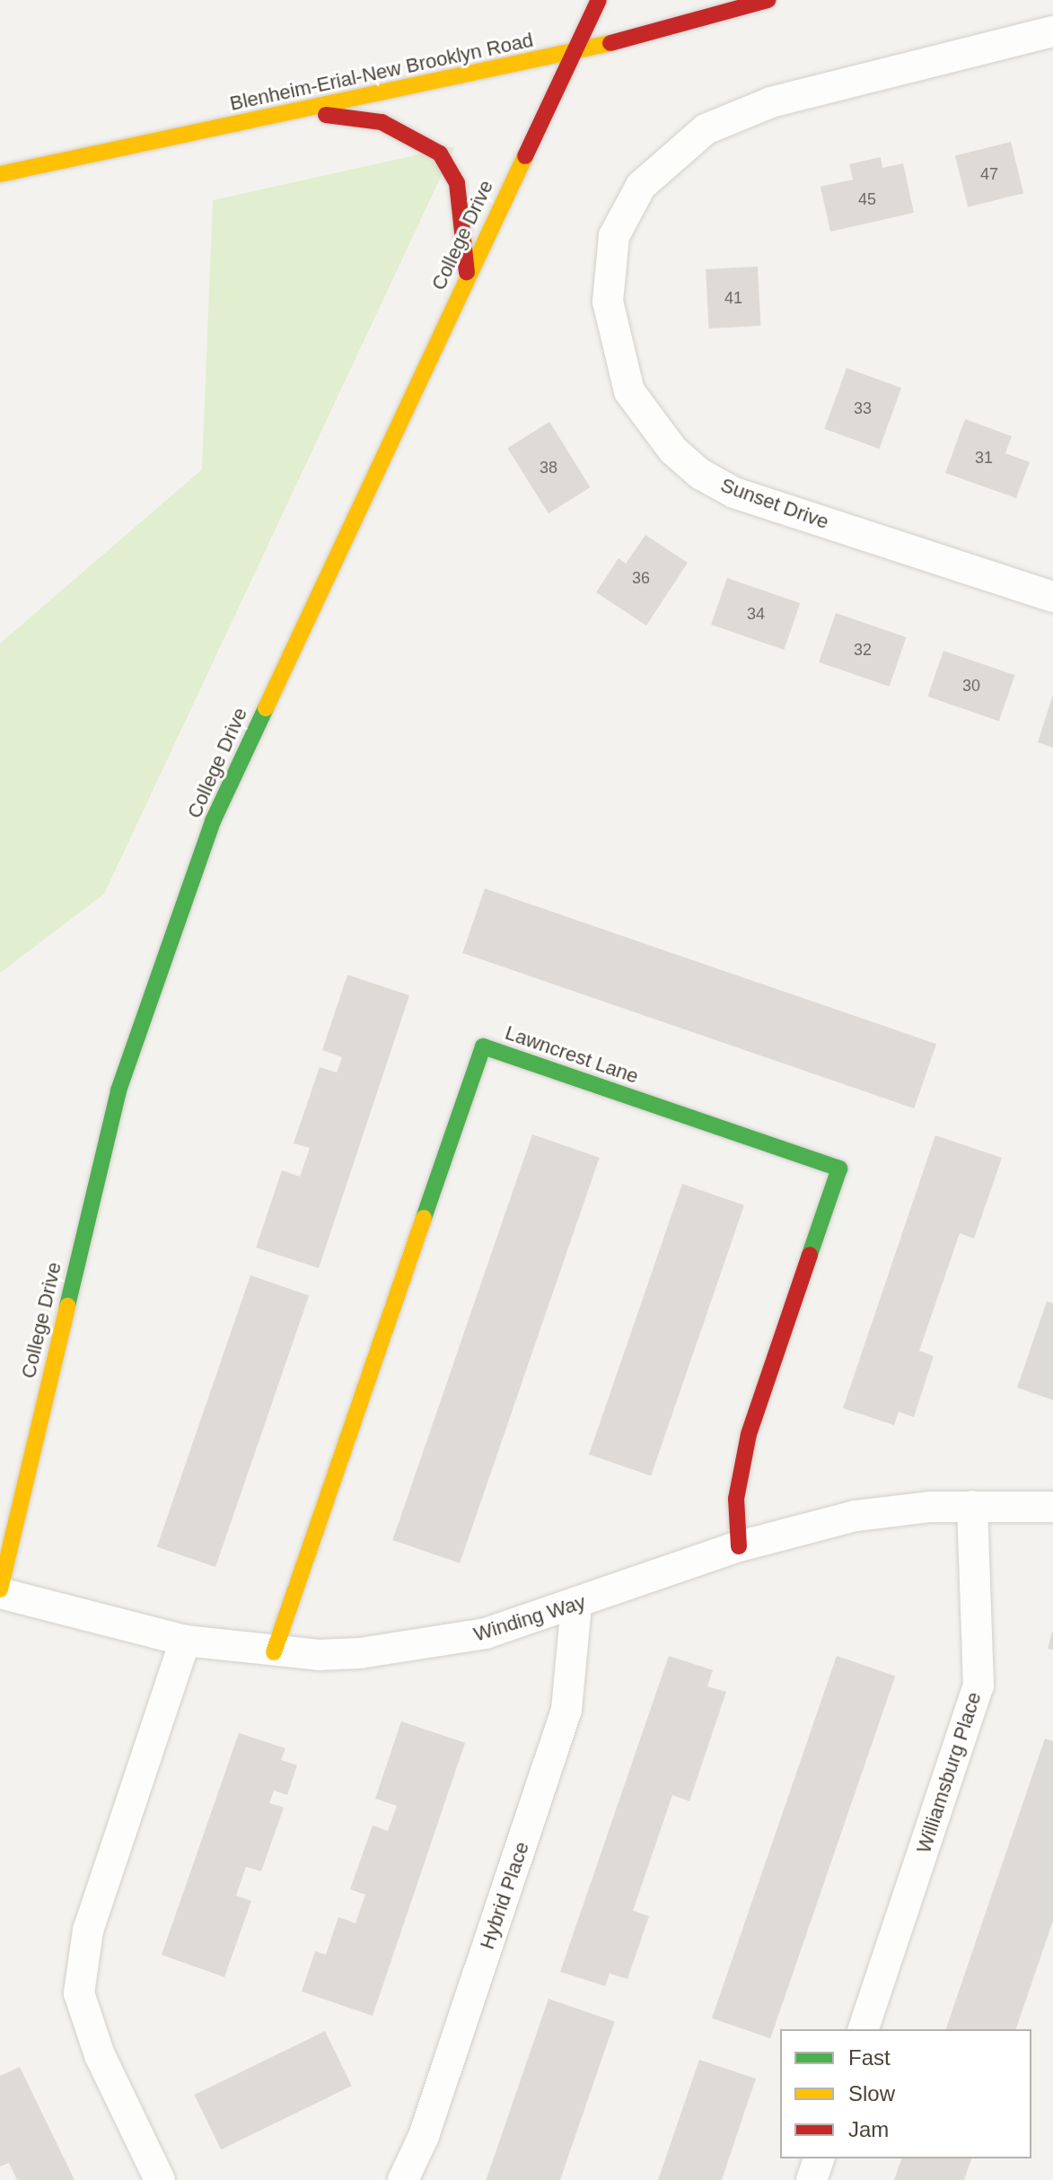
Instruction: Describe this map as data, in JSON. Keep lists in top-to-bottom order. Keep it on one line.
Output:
{"streets":{"main road":["Blenheim-Erial-New Brooklyn Road","College Drive","Lawncrest Lane"],"street":["Sunset Drive","Winding Way","Williamsburg Place","Hybrid Place"]},"crossings":[["Blenheim-Erial-New Brooklyn Road","College Drive"],["College Drive","Winding Way"],["Lawncrest Lane","Winding Way"],["Winding Way","Williamsburg Place"],["Winding Way","Hybrid Place"]],"house_numbers":["47","45","41","33","31","38","36","34","32","30"],"legend":["Fast","Slow","Jam"]}
